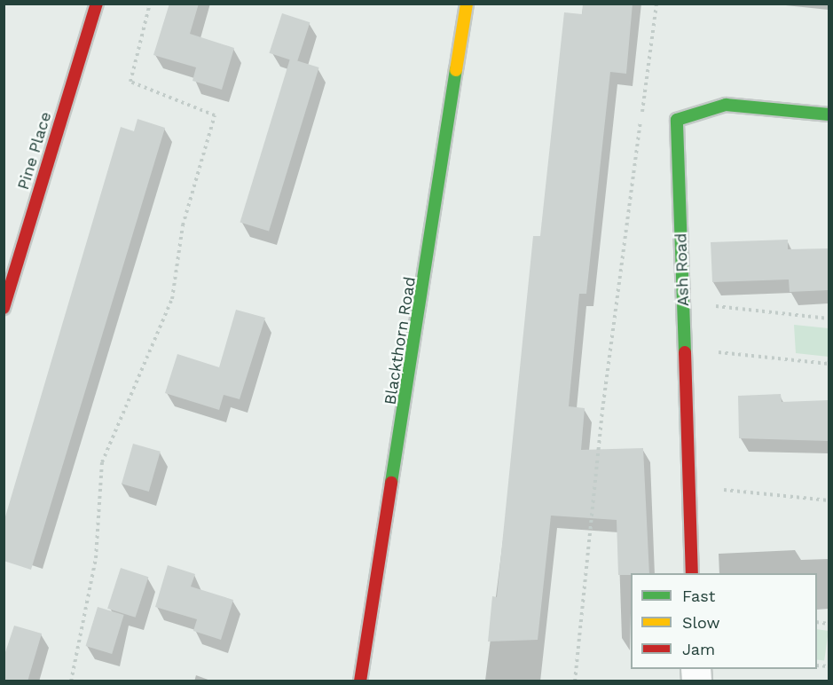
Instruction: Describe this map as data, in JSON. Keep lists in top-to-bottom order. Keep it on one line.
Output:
{"streets":{"street":["Pine Place","Ash Road","Blackthorn Road"]},"legend":["Fast","Slow","Jam"]}
